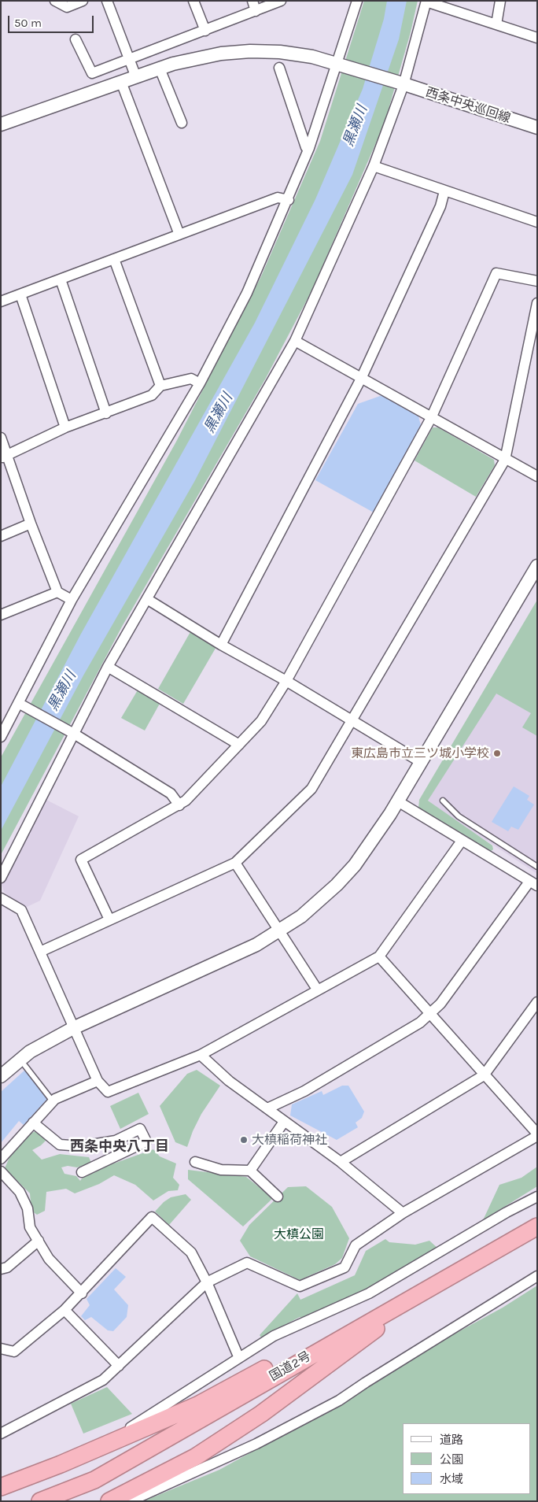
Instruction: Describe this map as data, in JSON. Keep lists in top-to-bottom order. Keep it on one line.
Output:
{"streets":{"highway":["国道2号"],"street":["西条中央巡回線"]},"districts":["西条中央八丁目"],"water":["黒瀬川"],"parks":["大槙公園"],"places":["東広島市立三ツ城小学校","大槙稲荷神社"],"legend":["道路","公園","水域"],"scale_bar":"50 m"}
